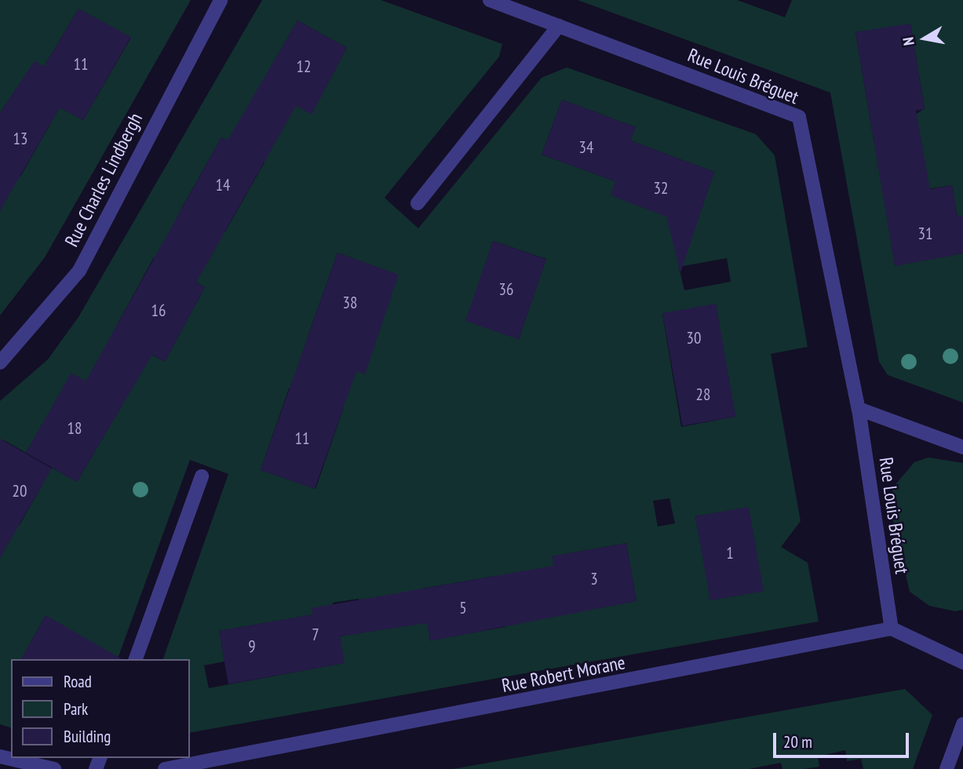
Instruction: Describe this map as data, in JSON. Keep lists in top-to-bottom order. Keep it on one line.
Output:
{"streets":{"street":["Rue Louis Bréguet","Rue Charles Lindbergh","Rue Robert Morane"]},"crossings":[["Rue Louis Bréguet","Rue Robert Morane"]],"house_numbers":["11","12","13","34","14","32","31","36","38","16","30","28","18","11","20","1","3","5","7","9"],"legend":["Road","Park","Building"],"scale_bar":"20 m","north":"left"}
